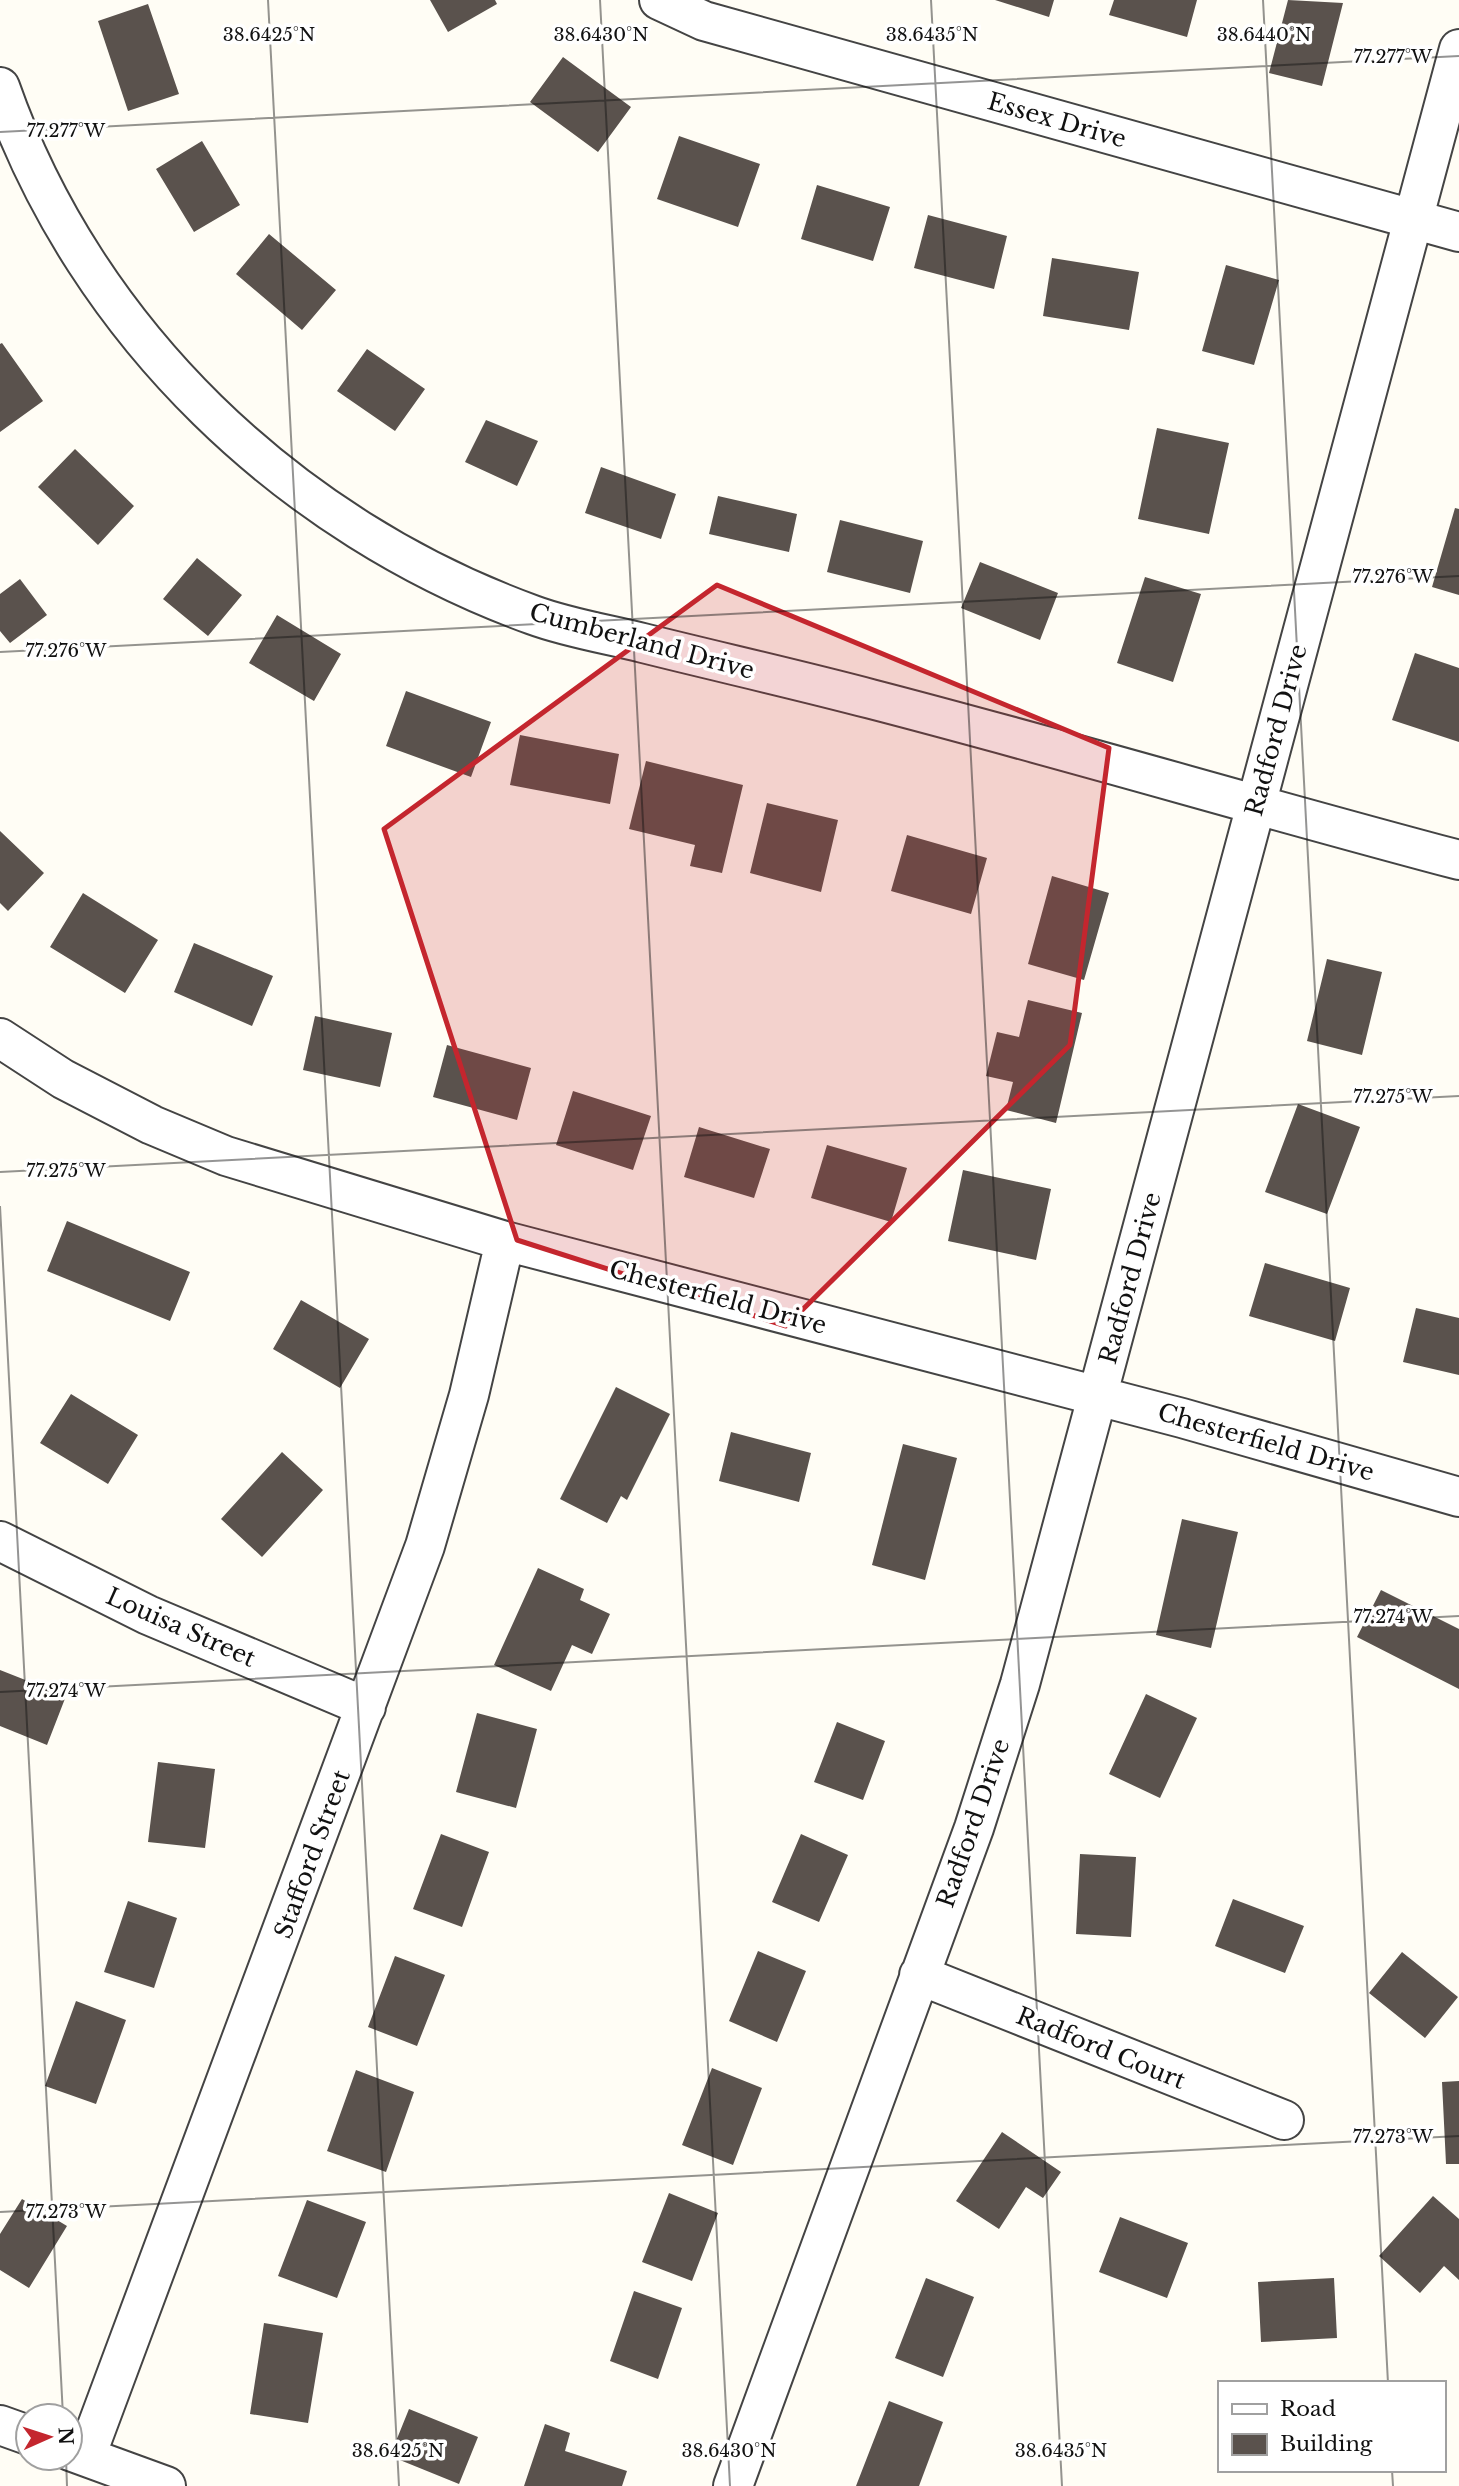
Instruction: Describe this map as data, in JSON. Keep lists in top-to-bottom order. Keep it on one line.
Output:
{"streets":{"street":["Essex Drive","Cumberland Drive","Radford Drive","Chesterfield Drive","Louisa Street","Stafford Street","Radford Court"]},"crossings":[["Essex Drive","Radford Drive"],["Cumberland Drive","Radford Drive"],["Radford Drive","Chesterfield Drive"],["Radford Drive","Radford Court"],["Chesterfield Drive","Stafford Street"],["Louisa Street","Stafford Street"]],"legend":["Road","Building"],"north":"right","coordinates":["38.6425°N","38.6430°N","38.6435°N","38.6440°N","77.277°W","77.276°W","77.275°W","77.274°W","77.273°W"]}
